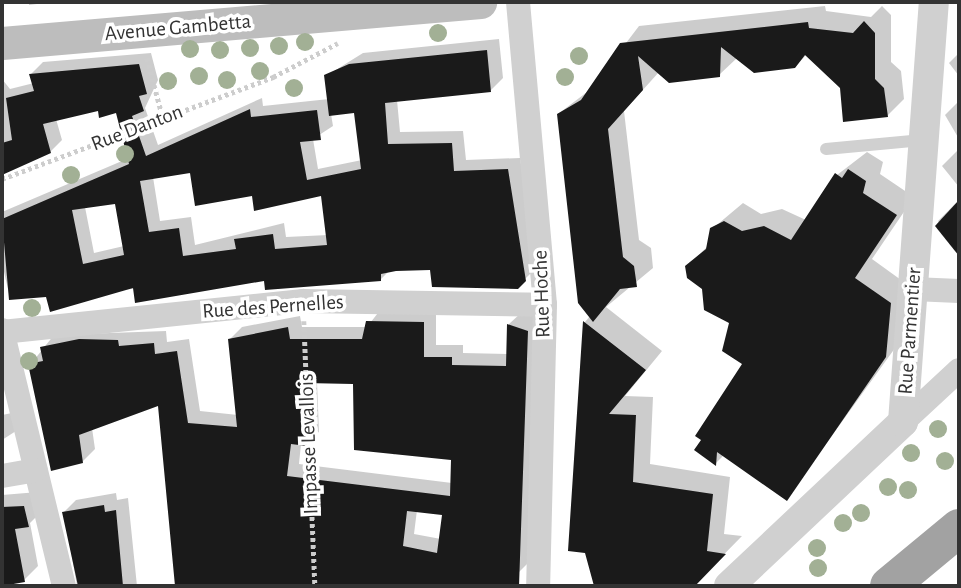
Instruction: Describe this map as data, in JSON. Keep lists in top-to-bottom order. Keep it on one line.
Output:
{"streets":{"main road":["Avenue Gambetta"],"street":["Rue Hoche","Rue des Pernelles","Rue Parmentier"],"path":["Rue Danton","Impasse Levallois"]},"crossings":[["Rue Hoche","Rue des Pernelles"],["Rue des Pernelles","Impasse Levallois"]]}
